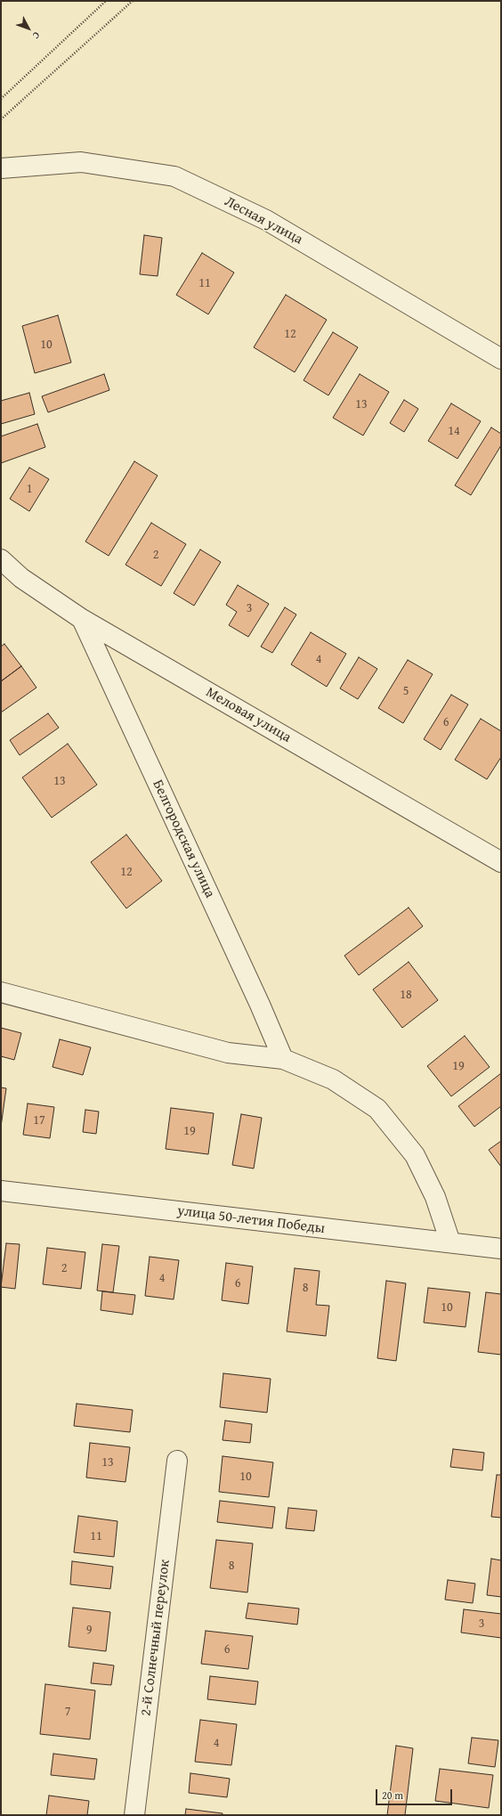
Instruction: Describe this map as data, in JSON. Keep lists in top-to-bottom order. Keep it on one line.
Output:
{"streets":{"street":["Лесная улица","Меловая улица","Белгородская улица","улица 50-летия Победы","2-й Солнечный переулок"]},"crossings":[["Меловая улица","Белгородская улица"]],"house_numbers":["11","12","10","13","14","1","2","3","4","5","6","13","12","18","19","17","19","2","4","6","8","10","13","10","11","8","3","9","6","7","4"],"scale_bar":"20 m","north":"bottom right"}
